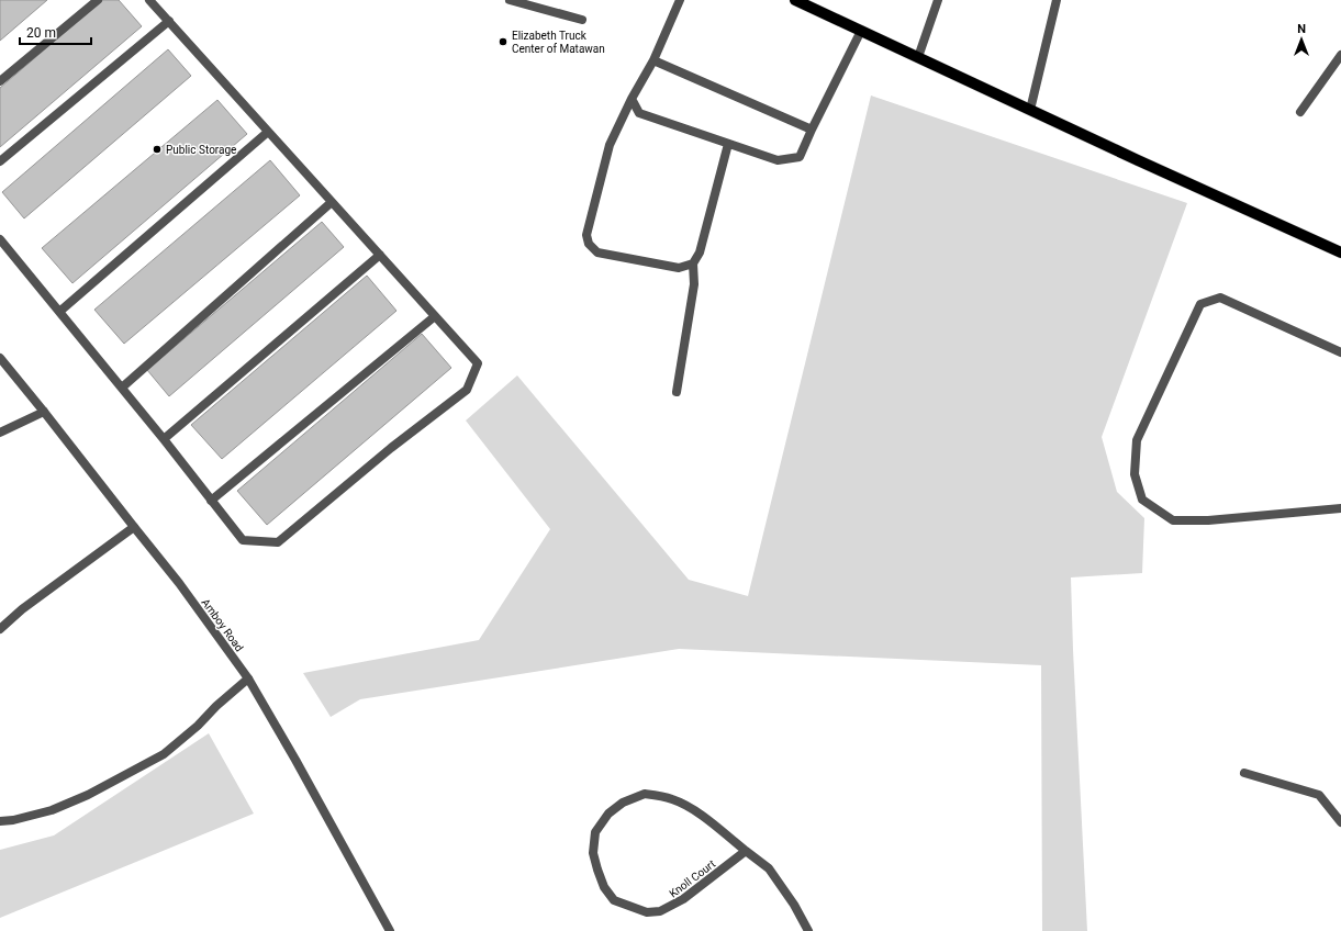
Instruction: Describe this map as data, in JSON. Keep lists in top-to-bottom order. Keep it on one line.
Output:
{"streets":{"street":["Amboy Road","Knoll Court"]},"places":["Elizabeth Truck Center of Matawan","Public Storage"],"scale_bar":"20 m","north":"top"}
